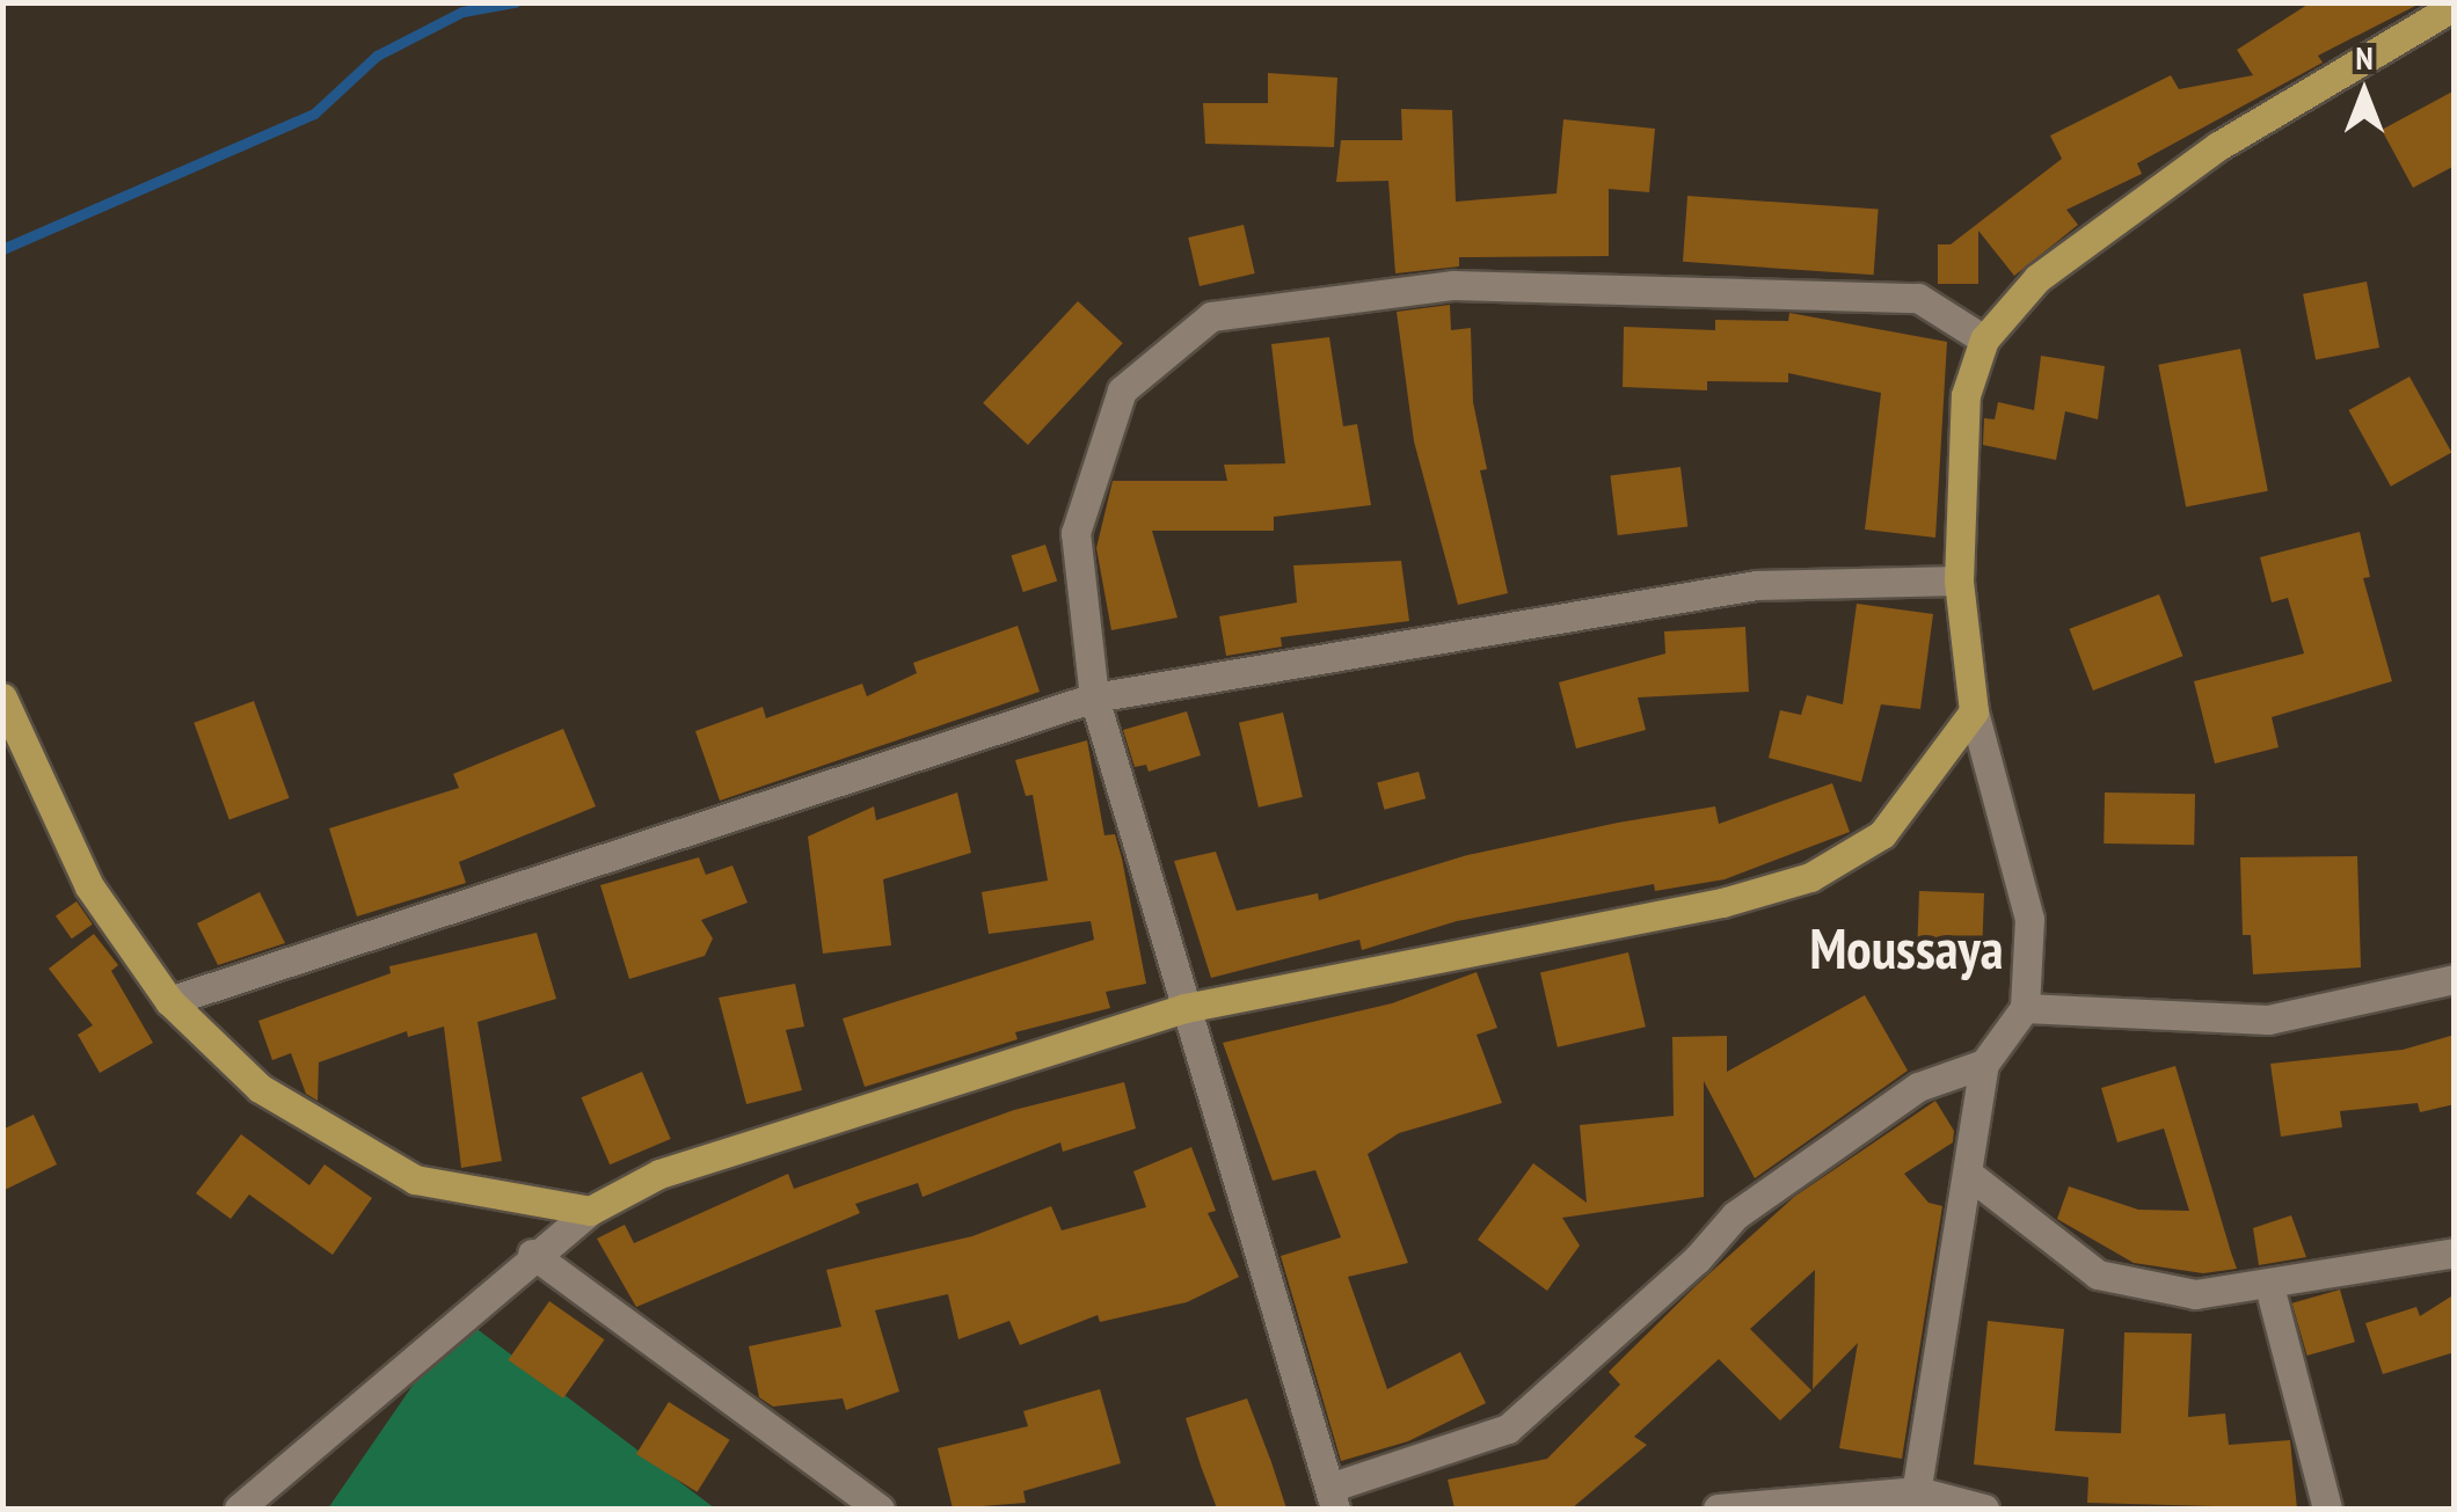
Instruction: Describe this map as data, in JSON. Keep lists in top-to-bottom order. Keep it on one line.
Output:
{"districts":["Moussaya"],"north":"top"}
